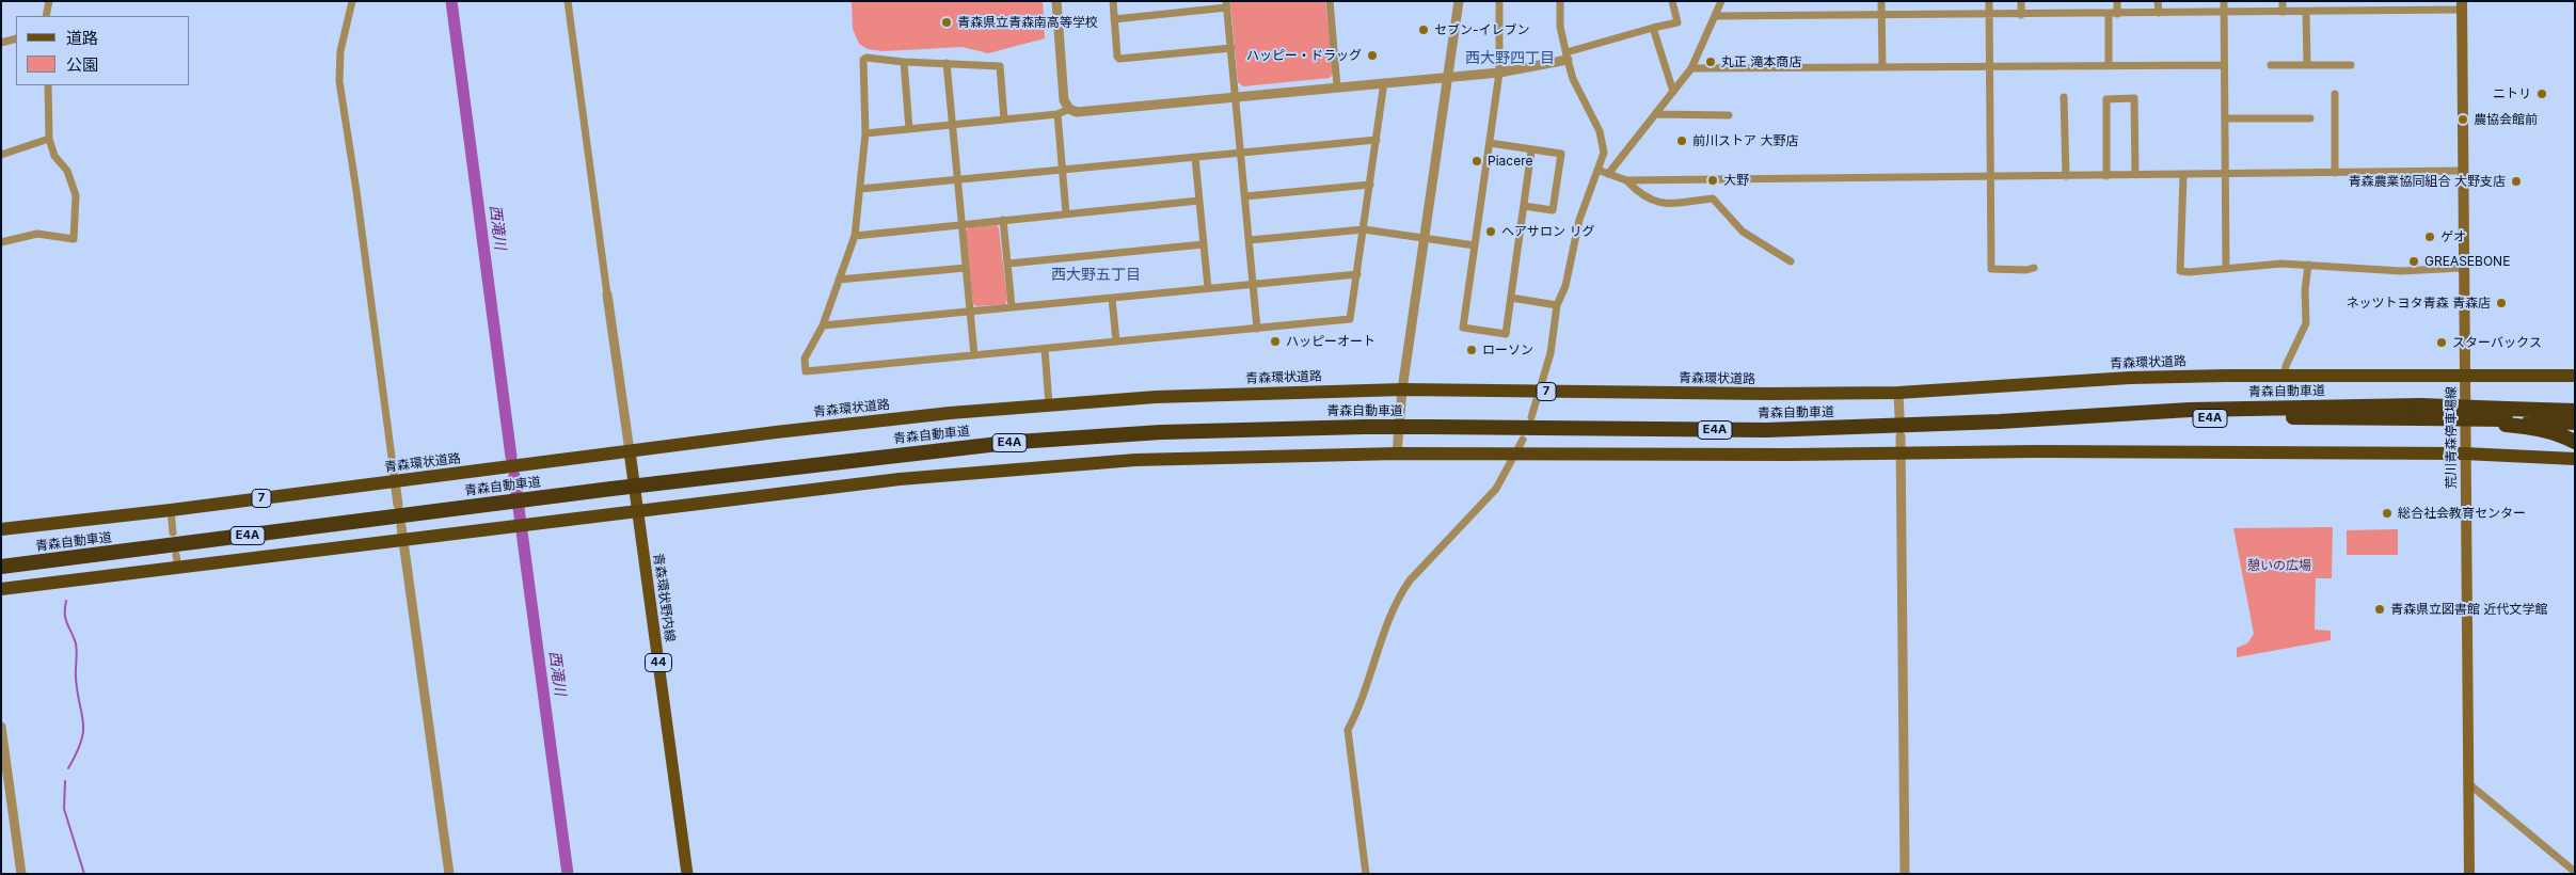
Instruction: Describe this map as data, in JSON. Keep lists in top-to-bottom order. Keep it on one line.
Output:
{"streets":{"highway":["青森環状道路","7","青森自動車道","E4A"],"main road":["荒川青森停車場線","青森環状野内線","44"]},"crossings":[["青森環状道路","荒川青森停車場線"],["青森環状道路","青森環状野内線"]],"districts":["西大野四丁目","西大野五丁目"],"water":["西滝川"],"parks":["憩いの広場"],"places":["青森県立青森南高等学校","セブン-イレブン","ハッピー・ドラッグ","丸正 滝本商店","ニトリ","農協会館前","前川ストア 大野店","Piacere","大野","青森農業協同組合 大野支店","ヘアサロン リグ","ゲオ","GREASEBONE","ネッツトヨタ青森 青森店","ハッピーオート","スターバックス","ローソン","総合社会教育センター","青森県立図書館 近代文学館"],"legend":["道路","公園"]}
